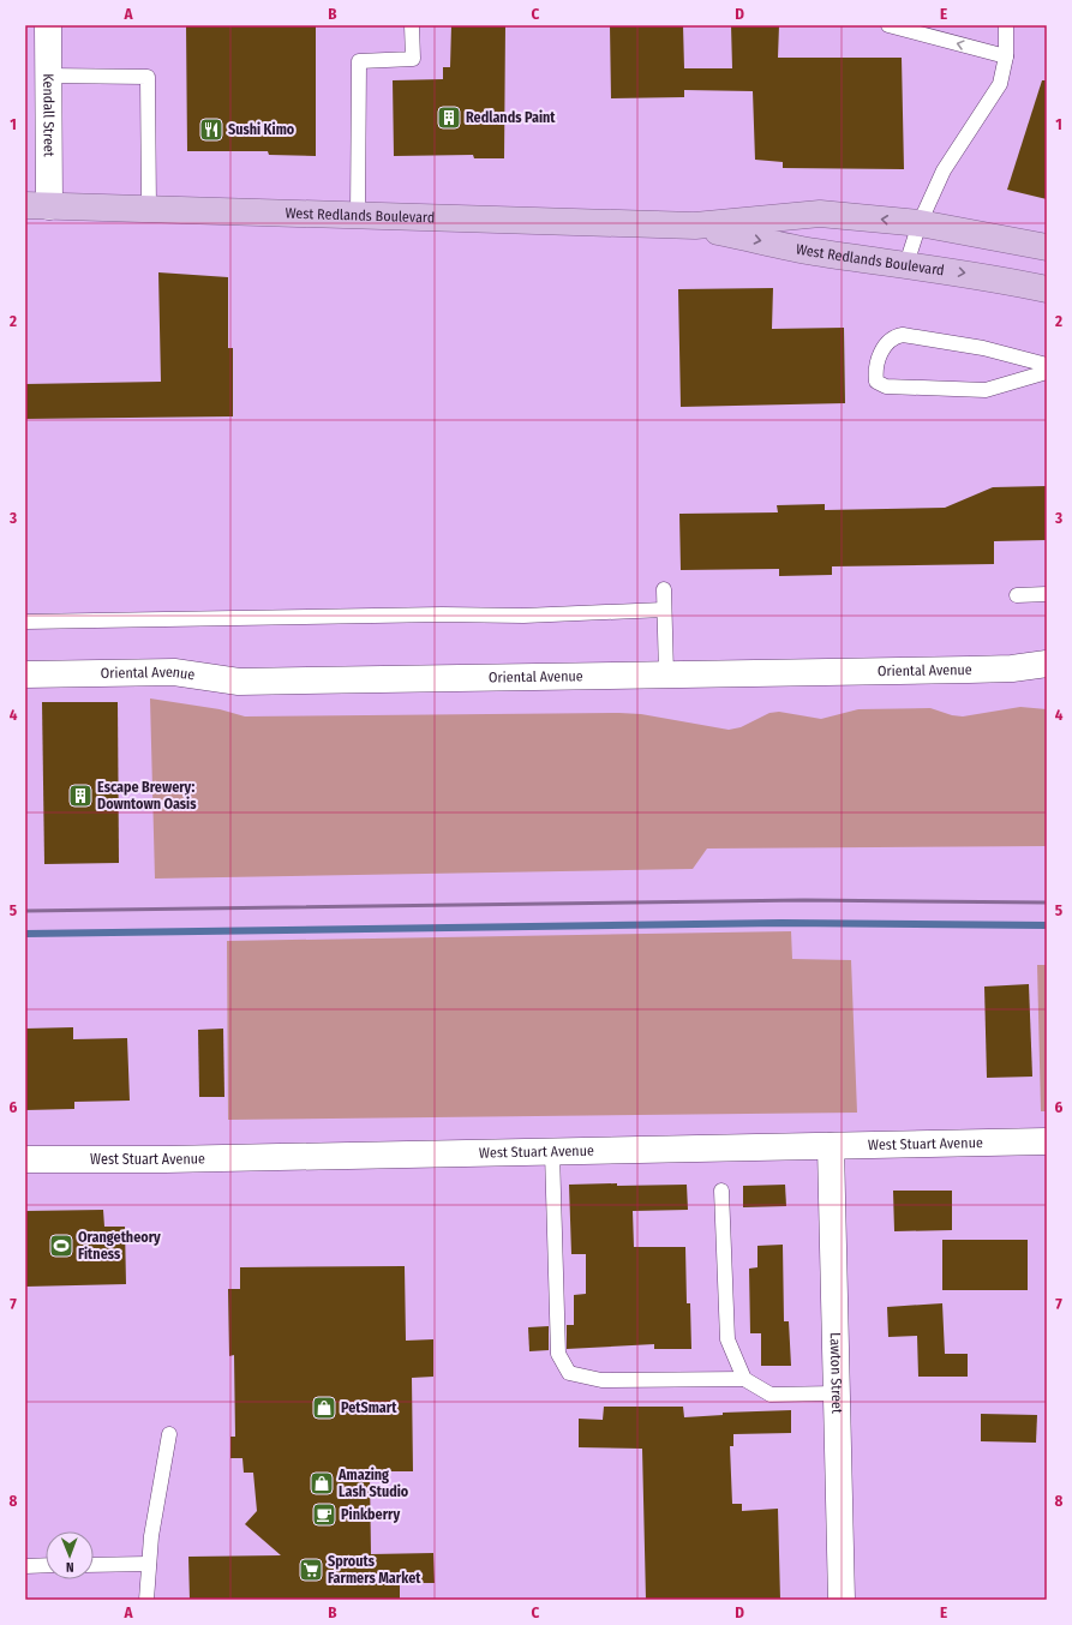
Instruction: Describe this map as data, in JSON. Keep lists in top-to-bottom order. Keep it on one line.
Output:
{"streets":{"main road":["West Redlands Boulevard"],"street":["Kendall Street","Oriental Avenue","West Stuart Avenue","Lawton Street"]},"crossings":[["Kendall Street","West Redlands Boulevard"],["West Stuart Avenue","Lawton Street"]],"places":{"building":["Redlands Paint","Escape Brewery: Downtown Oasis"],"restaurant":["Sushi Kimo"],"sports":["Orangetheory Fitness"],"shop":["PetSmart","Amazing Lash Studio"],"cafe":["Pinkberry"],"supermarket":["Sprouts Farmers Market"]},"north":"bottom","grid":{"columns":["A","B","C","D","E"],"rows":["1","2","3","4","5","6","7","8"]}}
